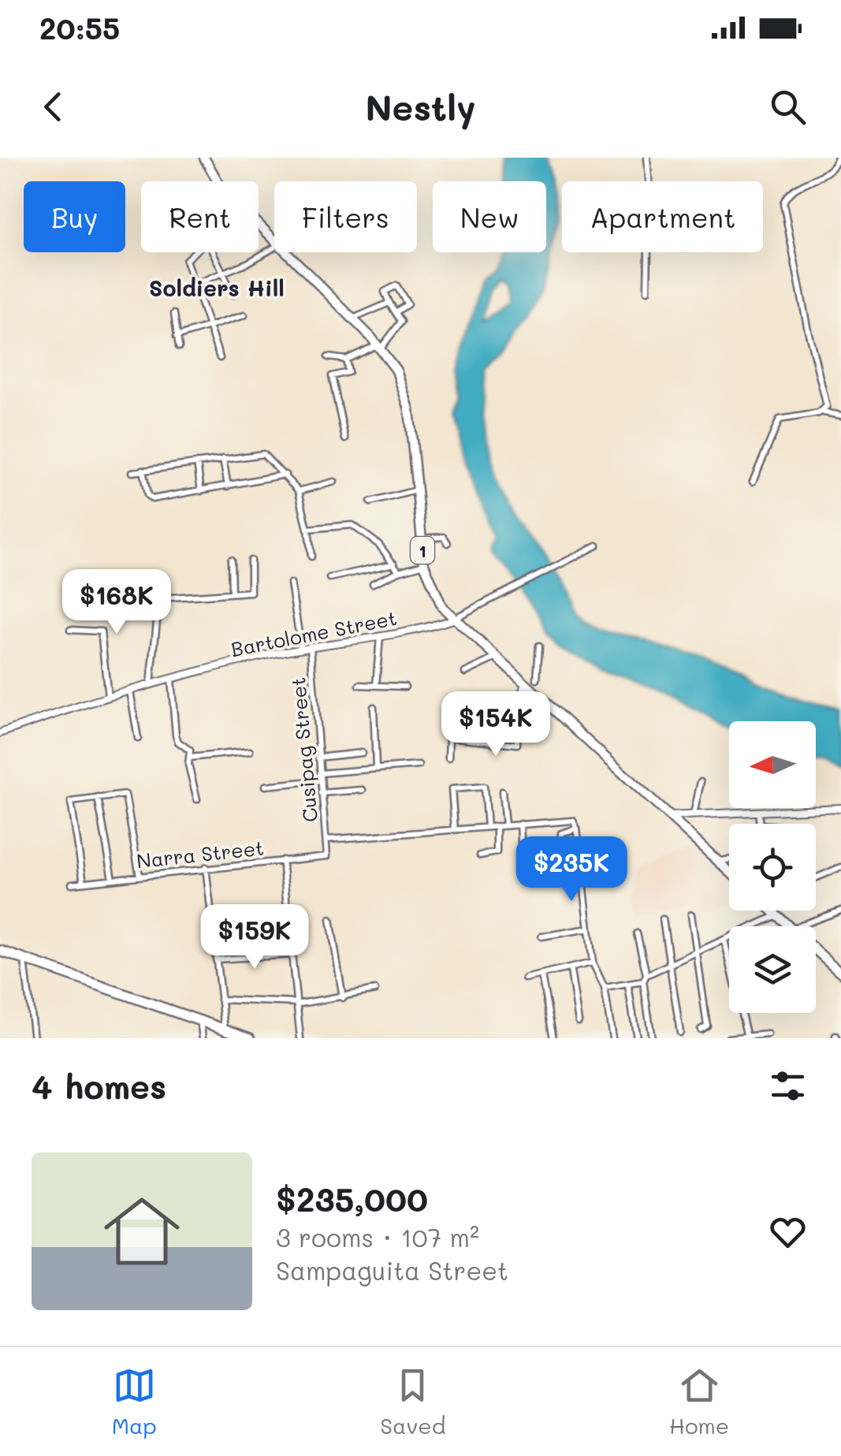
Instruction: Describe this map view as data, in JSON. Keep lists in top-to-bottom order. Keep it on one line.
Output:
{"streets":{"main road":["1"],"street":["Bartolome Street","Cusipag Street","Narra Street"]},"crossings":[["1","Bartolome Street"],["Bartolome Street","Cusipag Street"],["Cusipag Street","Narra Street"]],"districts":["Soldiers Hill"],"north":"left","page":{"status":"20:55","header":"Nestly","chip":["Buy","Rent","Filters","New","Apartment"],"price":["$168K","$154K","$235K","$159K"],"heading":"4 homes","list":[{"name":"$235,000","note":"3 rooms · 107 m² · Sampaguita Street"}],"tabs":["Map","Saved","Home"]}}
